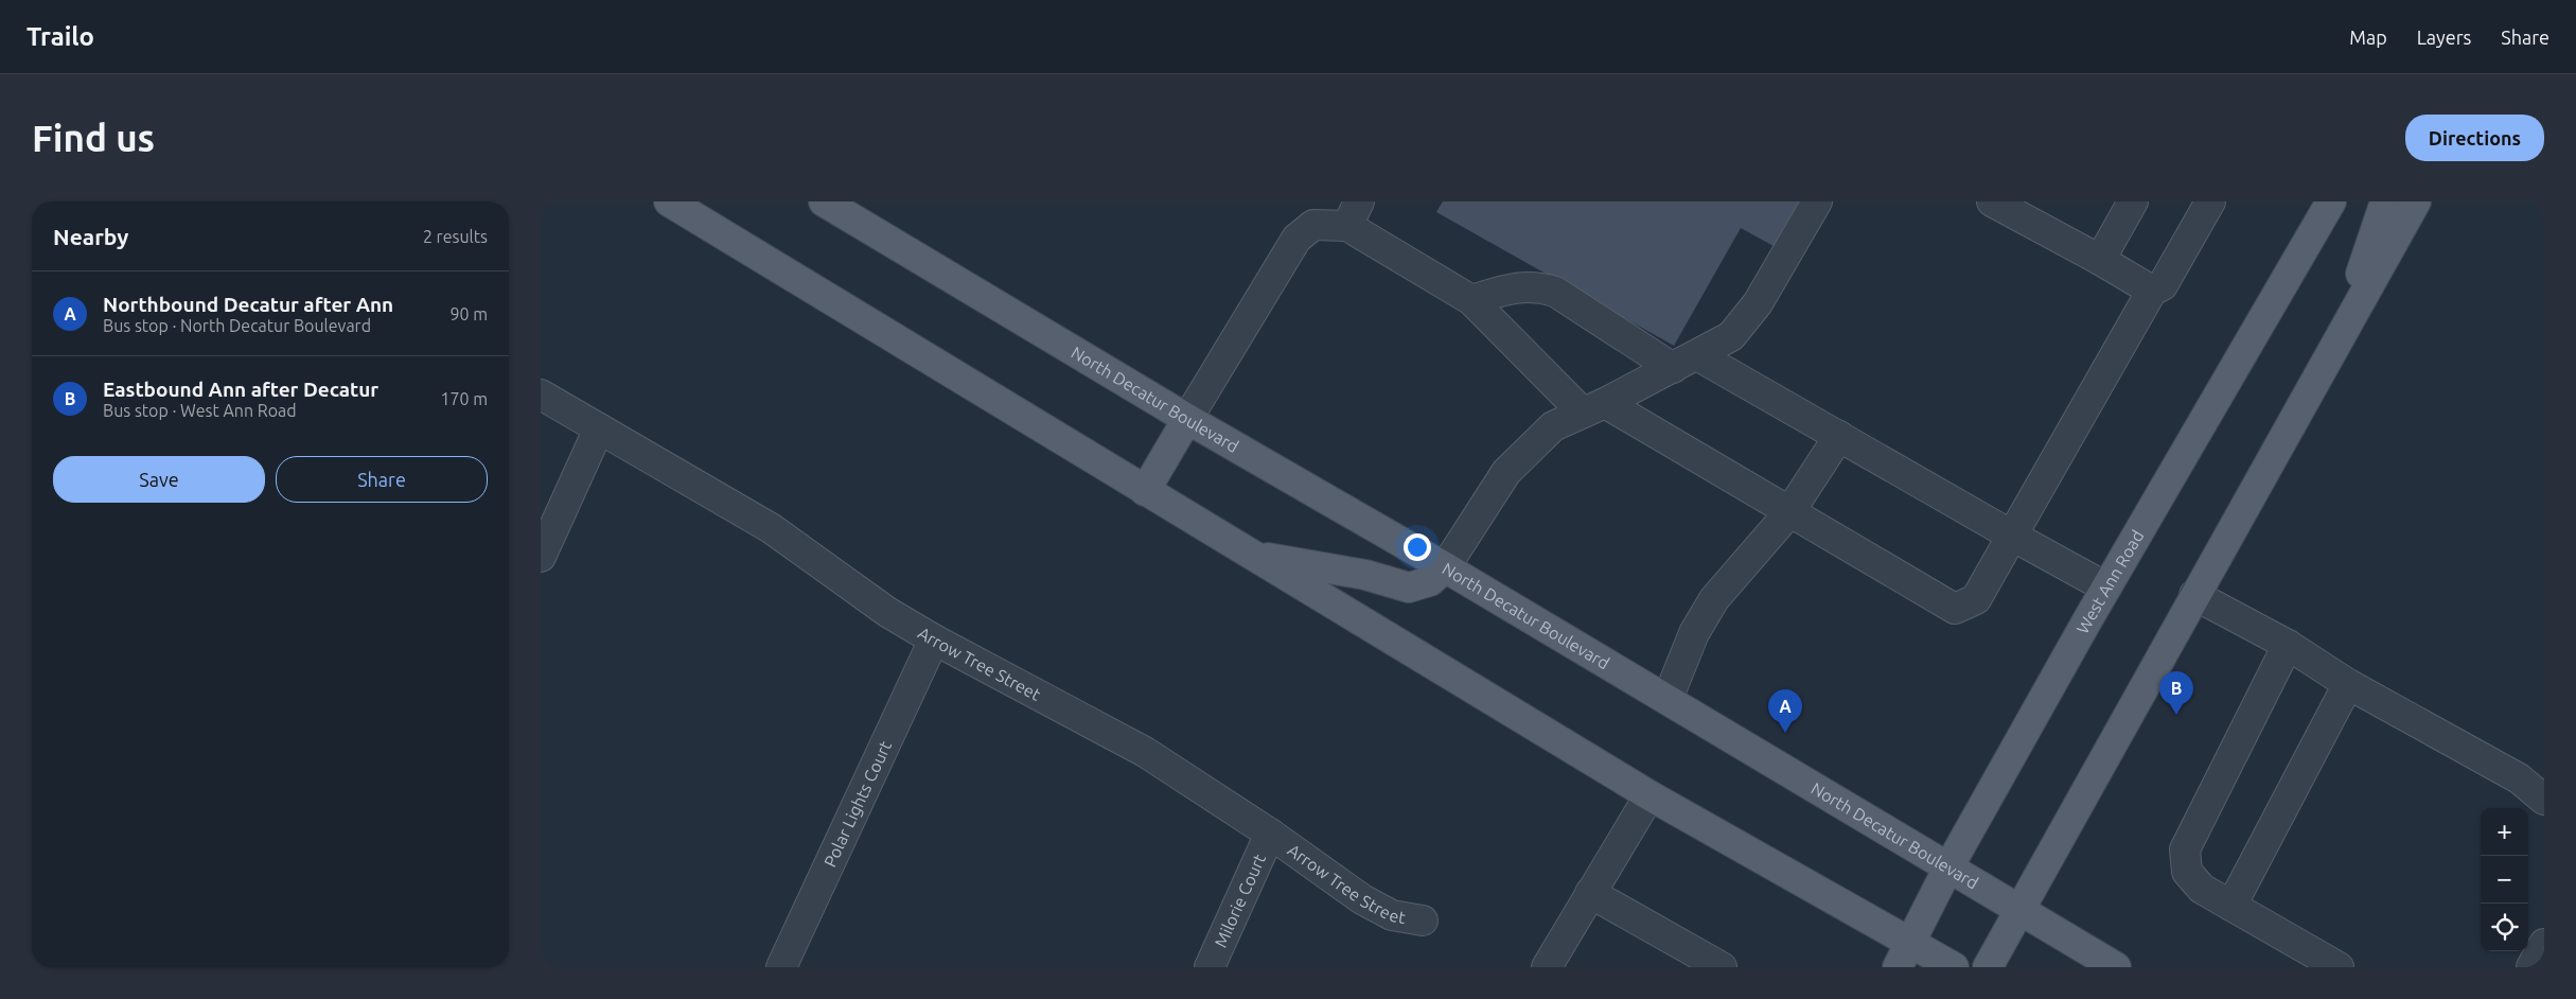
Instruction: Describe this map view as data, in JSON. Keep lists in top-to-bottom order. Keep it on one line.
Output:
{"streets":{"main road":["North Decatur Boulevard","West Ann Road"],"street":["Arrow Tree Street","Polar Lights Court","Milorie Court"]},"crossings":[["North Decatur Boulevard","West Ann Road"],["Arrow Tree Street","Polar Lights Court"],["Arrow Tree Street","Milorie Court"]],"page":{"header":"Trailo","nav":["Map","Layers","Share"],"buttons":["Directions",["Save","Share"]],"title":"Find us","heading":["Nearby","2 results"],"list":[{"mark":"A","name":"Northbound Decatur after Ann","note":"Bus stop · North Decatur Boulevard","value":"90 m"},{"mark":"B","name":"Eastbound Ann after Decatur","note":"Bus stop · West Ann Road","value":"170 m"}],"pins":["B","A"],"map_buttons":["+","−"]}}
